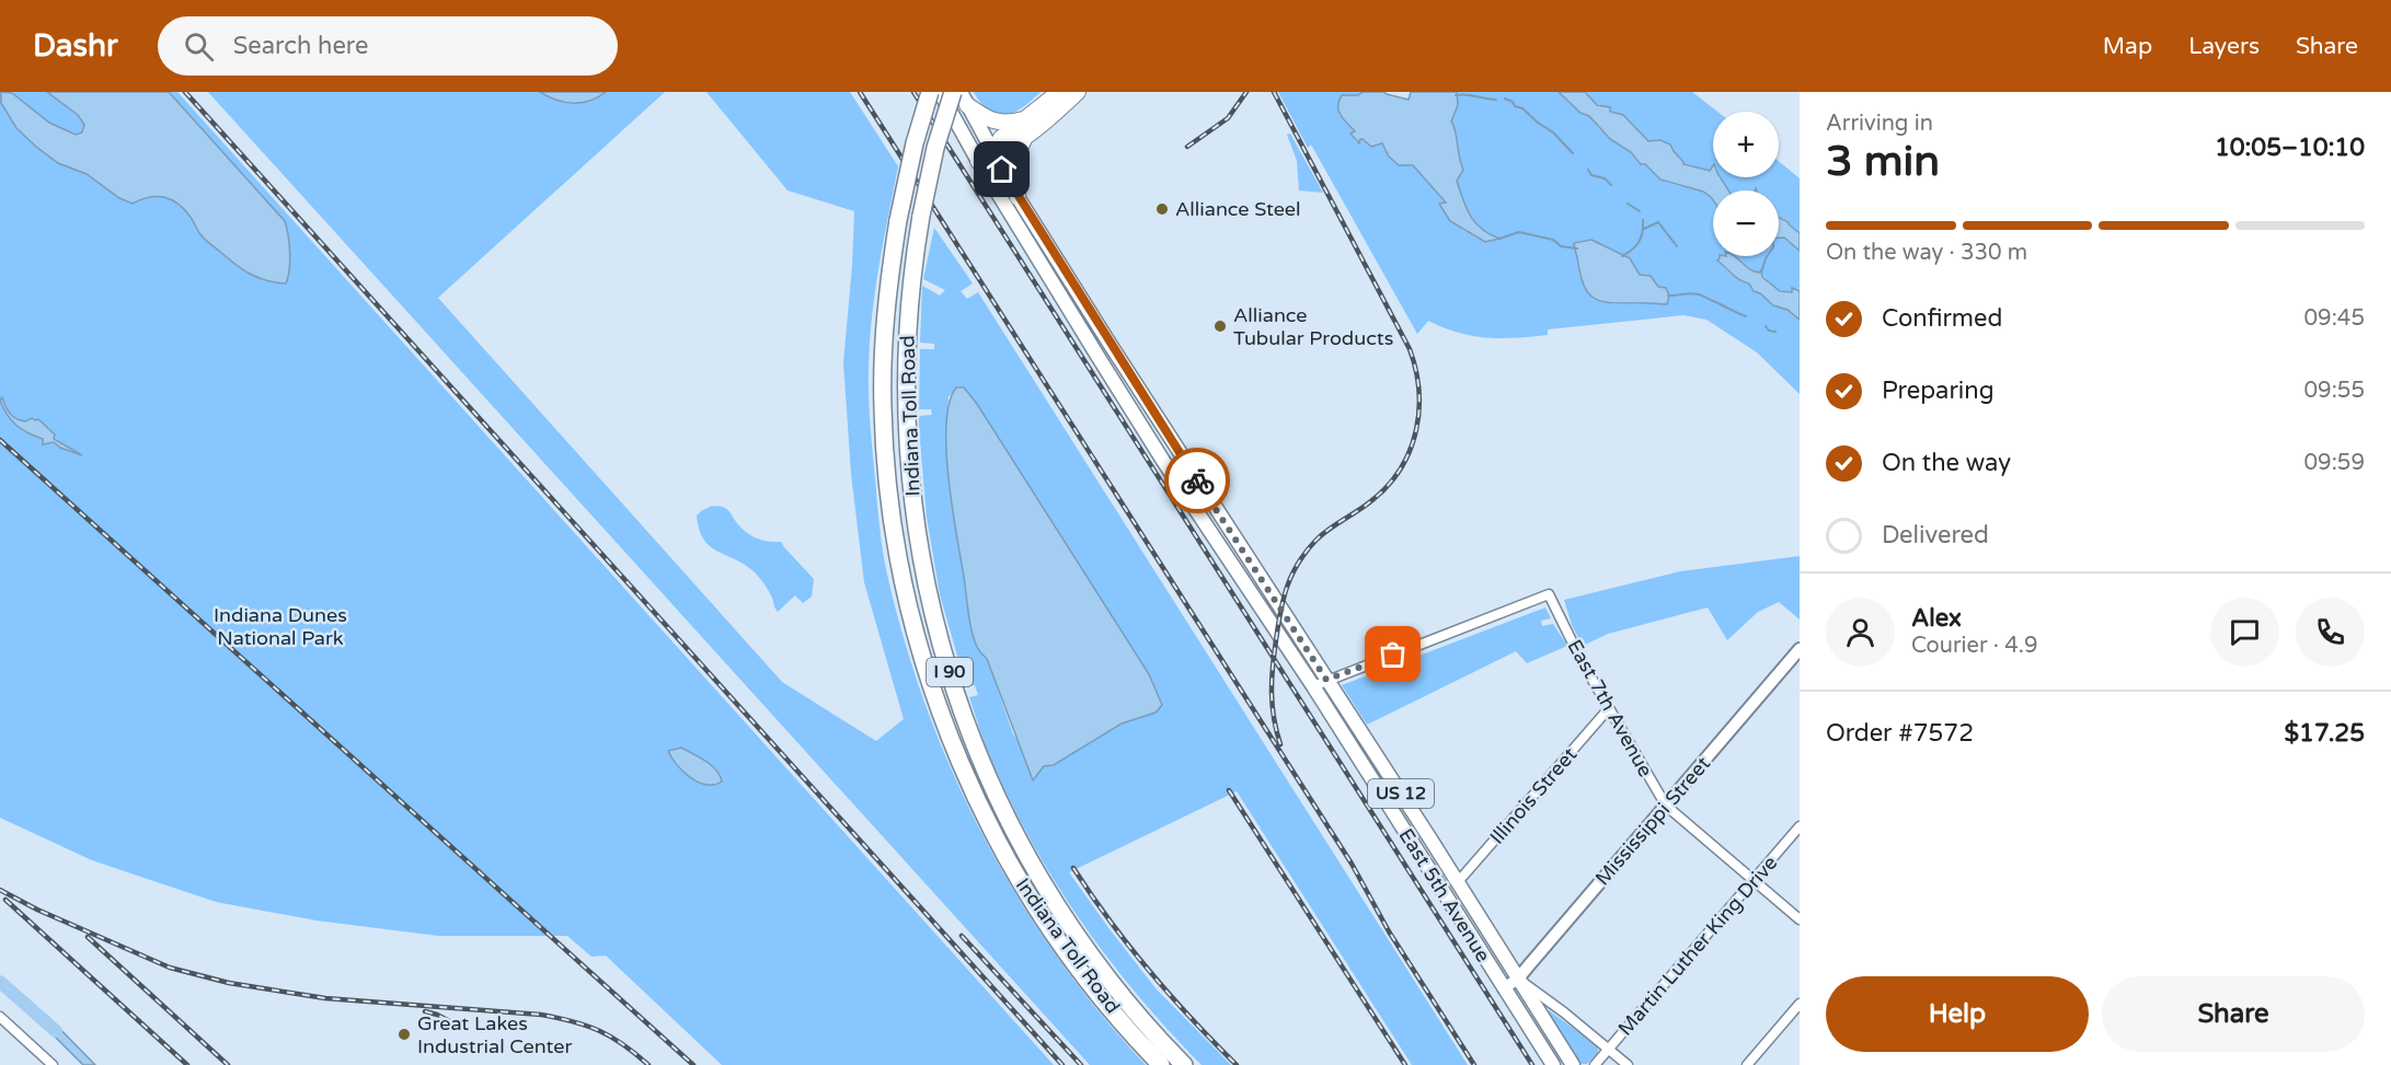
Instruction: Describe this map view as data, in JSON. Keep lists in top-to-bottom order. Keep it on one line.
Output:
{"streets":{"highway":["Indiana Toll Road","I 90"],"main road":["US 12","East 5th Avenue"],"street":["East 7th Avenue","Illinois Street","Mississippi Street","Martin Luther King Drive"]},"crossings":[["East 7th Avenue","Illinois Street"],["East 7th Avenue","Mississippi Street"],["East 7th Avenue","East 5th Avenue"],["East 7th Avenue","Martin Luther King Drive"],["Illinois Street","East 5th Avenue"],["Mississippi Street","East 5th Avenue"]],"parks":["Indiana Dunes National Park"],"places":["Alliance Steel","Alliance Tubular Products","Great Lakes Industrial Center"],"page":{"header":"Dashr","search":"Search here","nav":["Map","Layers","Share"],"heading":["3 min","Arriving in","10:05–10:10"],"panel":["Alex","Courier · 4.9","Order #7572","$17.25"],"map_buttons":["+","−"],"bar":"On the way · 330 m","list":[["Confirmed","09:45"],["Preparing","09:55"],["On the way","09:59"],"Delivered"],"buttons":["Help","Share"]}}
